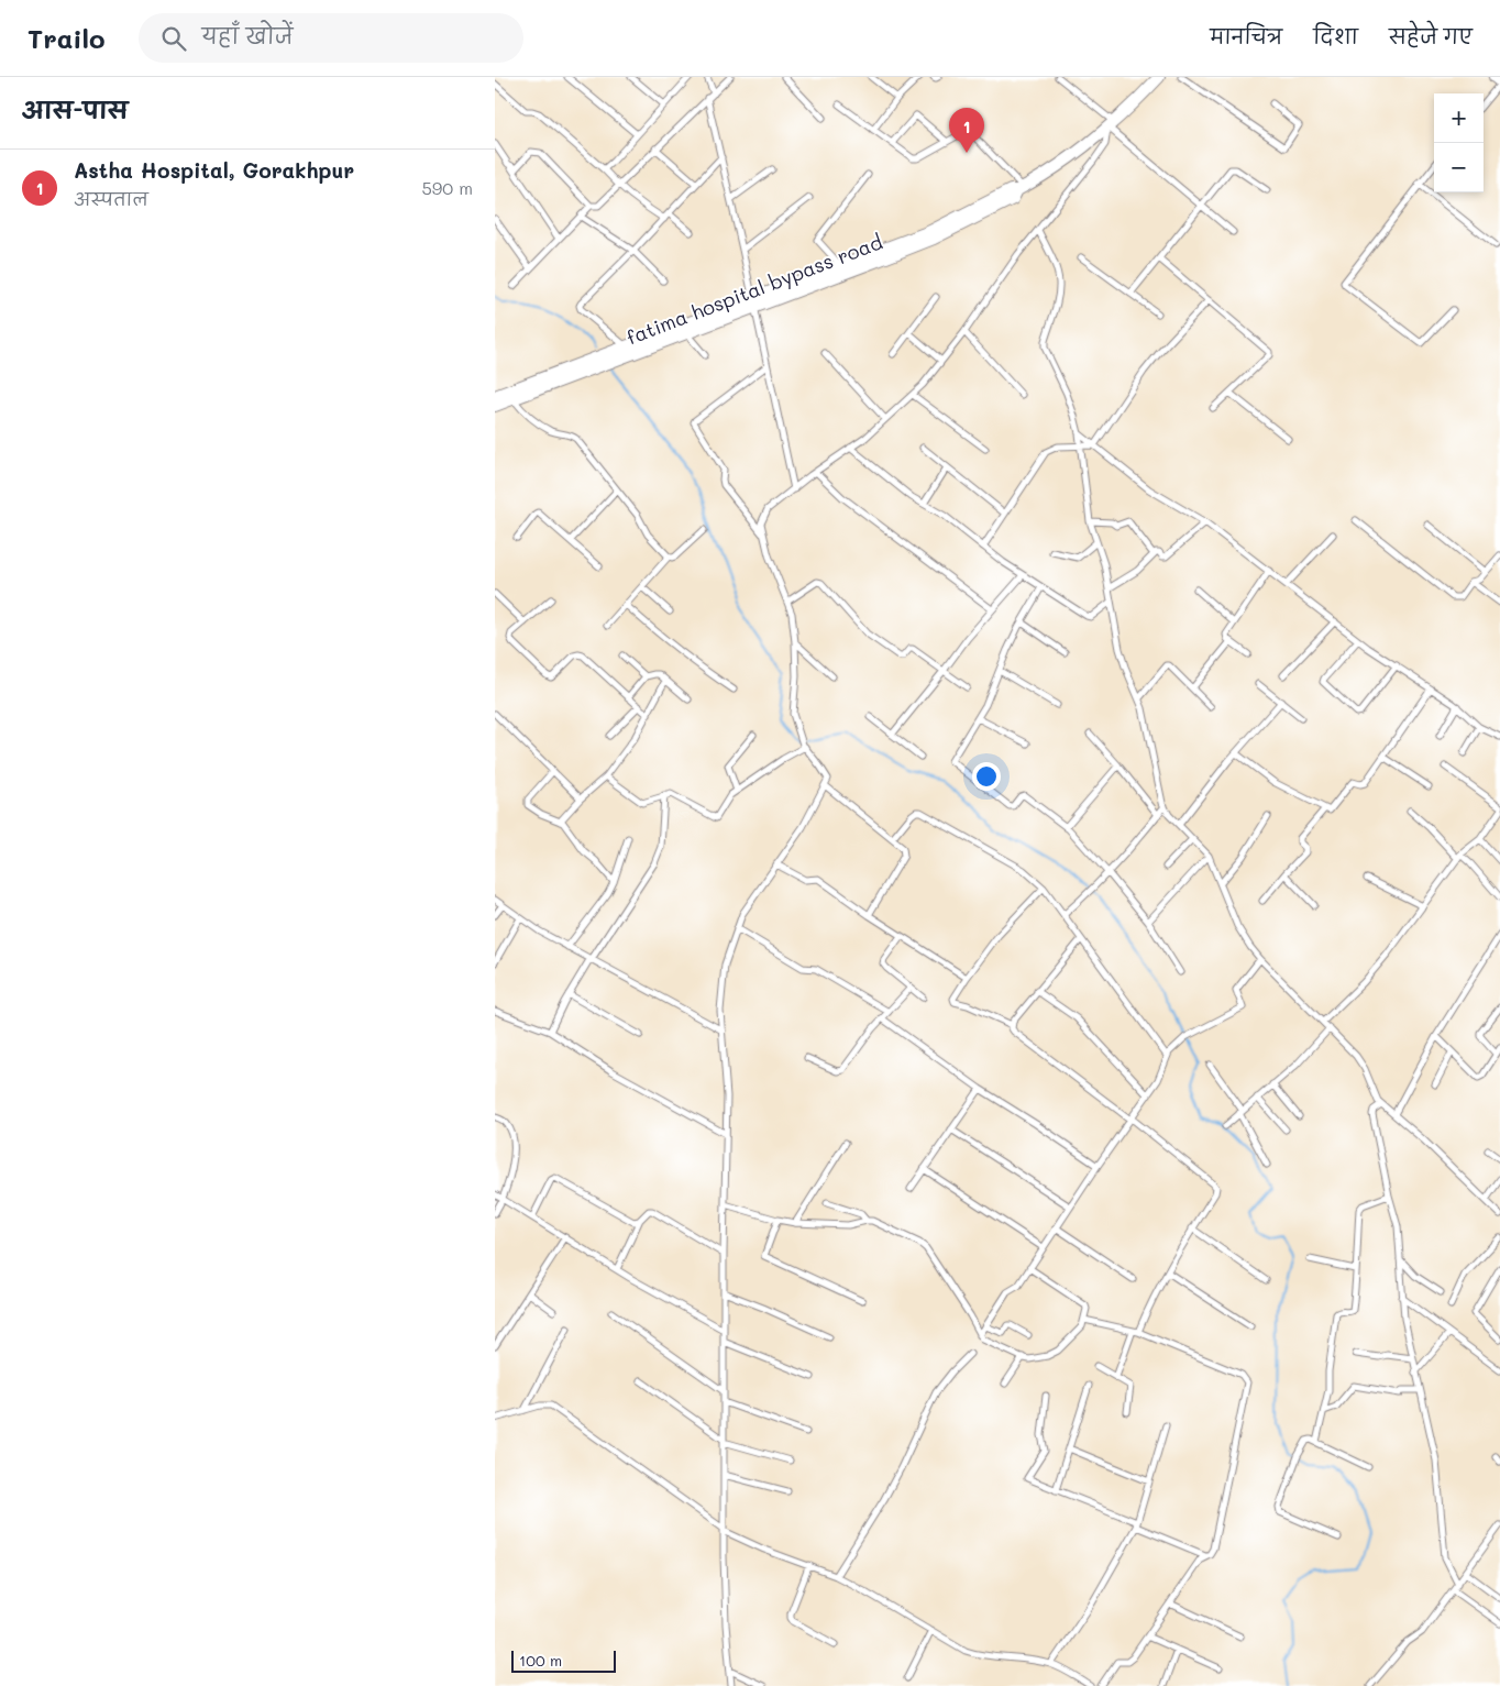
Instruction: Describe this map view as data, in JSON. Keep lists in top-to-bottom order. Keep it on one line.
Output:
{"streets":{"highway":["fatima hospital bypass road"]},"scale_bar":"100 m","page":{"header":"Trailo","search":"यहाँ खोजें","nav":["मानचित्र","दिशा","सहेजे गए"],"heading":"आस-पास","map_buttons":["+","−"],"pins":"1","list":[{"mark":"1","name":"Astha Hospital, Gorakhpur","note":"अस्पताल","value":"590 m"}],"scale":"100 m"}}
